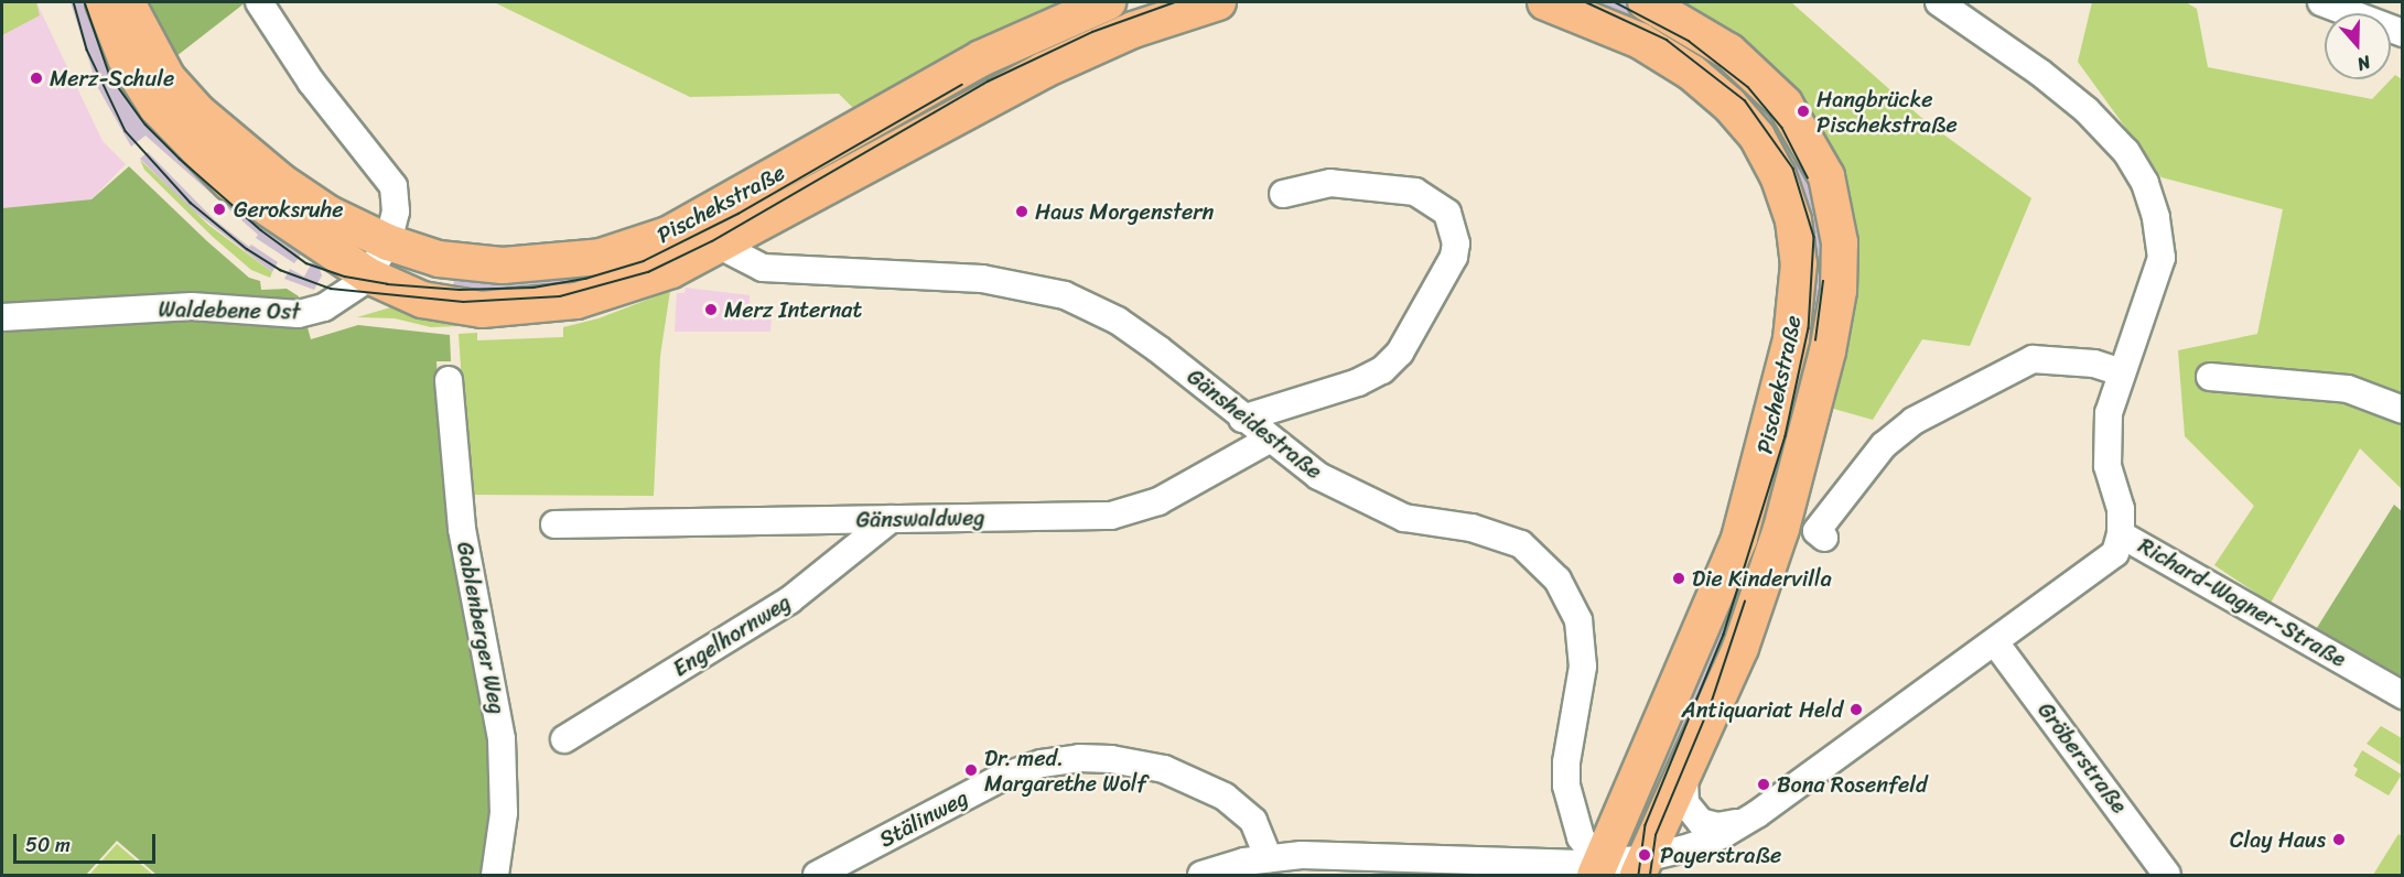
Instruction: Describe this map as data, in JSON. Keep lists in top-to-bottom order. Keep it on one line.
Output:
{"streets":{"main road":["Pischekstraße"],"street":["Waldebene Ost","Gänsheidestraße","Gänswaldweg","Richard-Wagner-Straße","Gablenberger Weg","Engelhornweg","Gröberstraße","Stälinweg"]},"crossings":[["Pischekstraße","Waldebene Ost"],["Pischekstraße","Gänsheidestraße"],["Gänsheidestraße","Gänswaldweg"],["Gänswaldweg","Engelhornweg"]],"places":["Merz-Schule","Hangbrücke Pischekstraße","Geroksruhe","Haus Morgenstern","Merz Internat","Die Kindervilla","Antiquariat Held","Dr. med. Margarethe Wolf","Bona Rosenfeld","Clay Haus","Payerstraße"],"scale_bar":"50 m","north":"bottom"}
